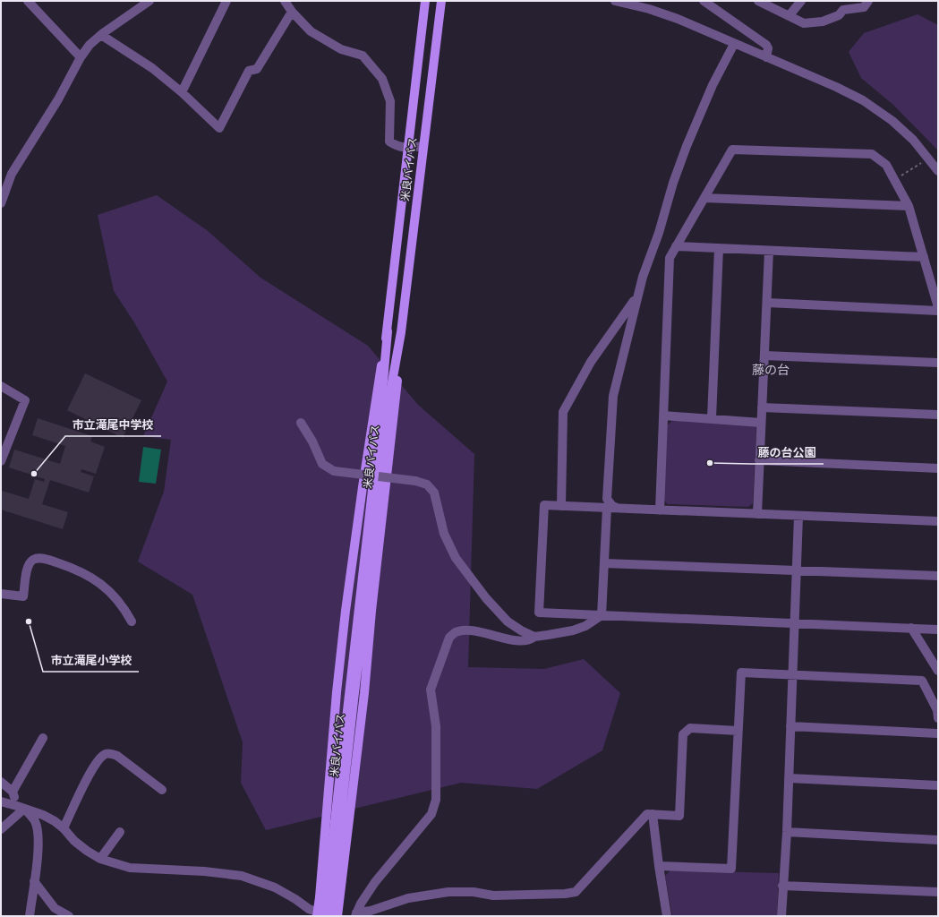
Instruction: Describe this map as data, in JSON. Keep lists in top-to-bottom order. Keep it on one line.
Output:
{"streets":{"main road":["米良バイパス"]},"districts":["藤の台"],"places":["藤の台公園","市立滝尾中学校","市立滝尾小学校"]}
